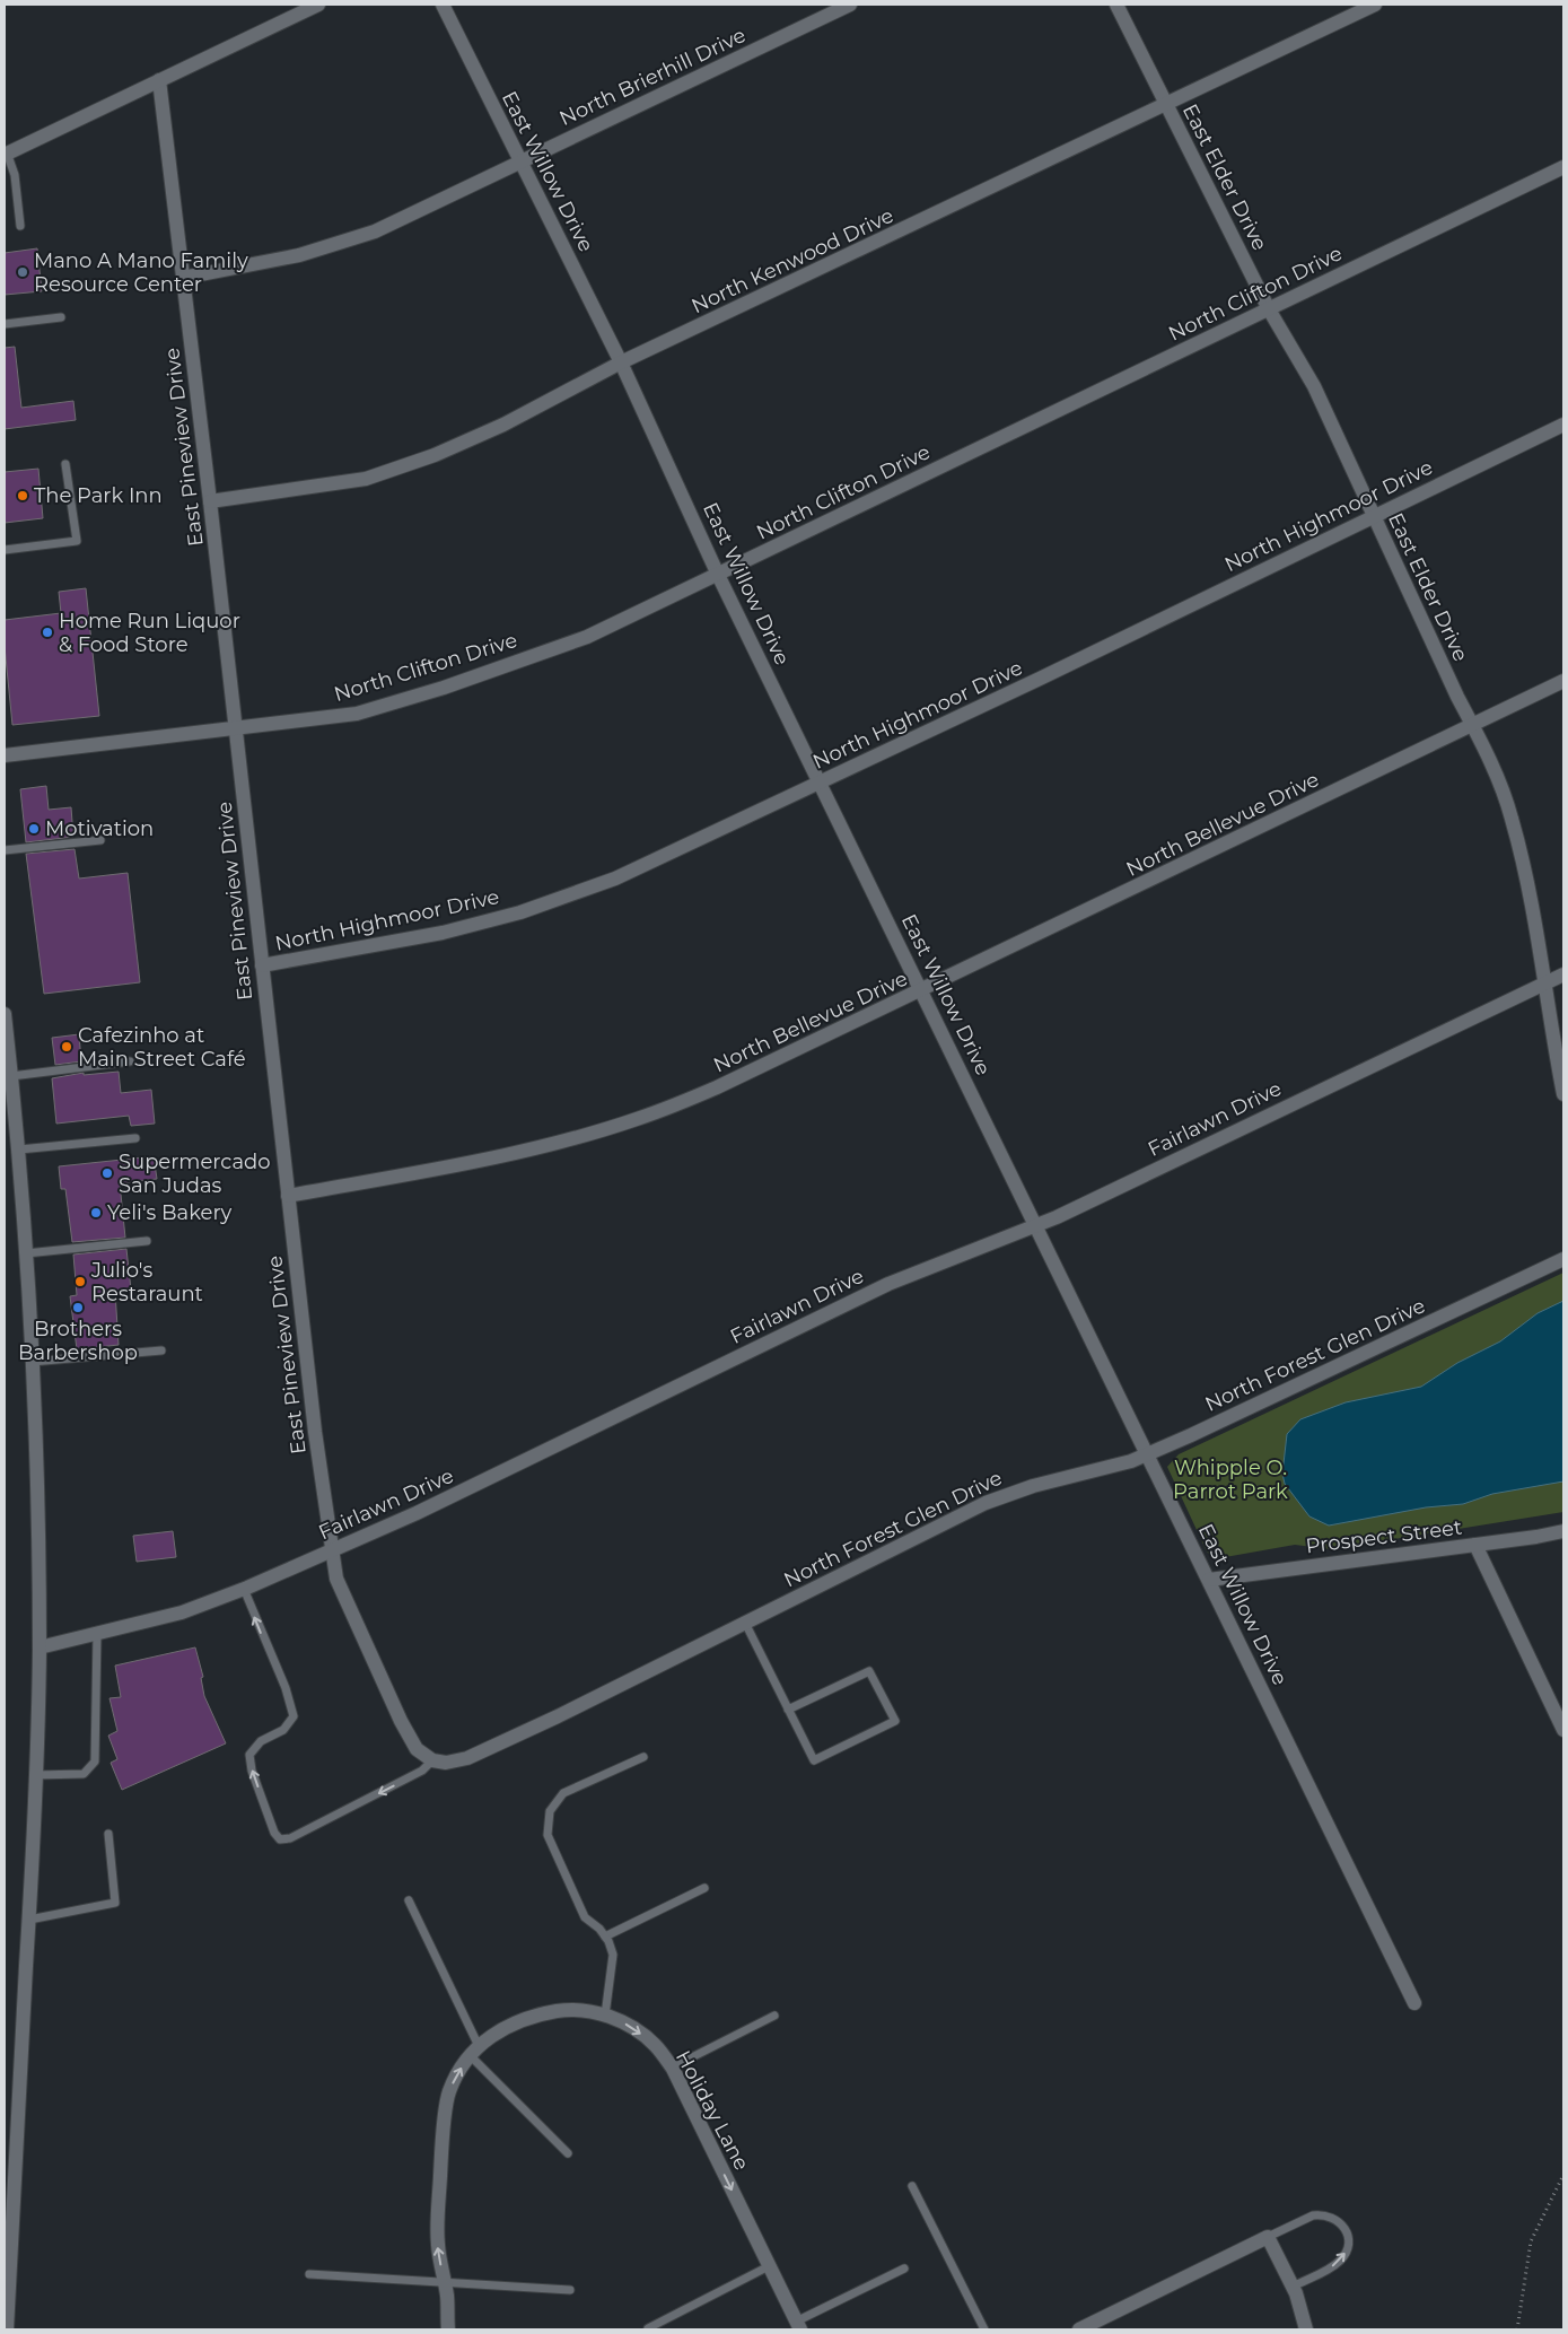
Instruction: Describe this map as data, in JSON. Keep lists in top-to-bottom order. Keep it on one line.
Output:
{"streets":{"street":["North Brierhill Drive","East Willow Drive","East Elder Drive","North Kenwood Drive","North Clifton Drive","East Pineview Drive","North Highmoor Drive","North Bellevue Drive","Fairlawn Drive","North Forest Glen Drive","Prospect Street","Holiday Lane"]},"crossings":[["North Brierhill Drive","East Willow Drive"],["North Brierhill Drive","East Pineview Drive"],["East Willow Drive","North Kenwood Drive"],["East Willow Drive","North Clifton Drive"],["East Willow Drive","North Highmoor Drive"],["East Willow Drive","North Bellevue Drive"],["East Willow Drive","Fairlawn Drive"],["East Willow Drive","North Forest Glen Drive"],["East Willow Drive","Prospect Street"],["East Elder Drive","North Kenwood Drive"],["East Elder Drive","North Clifton Drive"],["East Elder Drive","North Highmoor Drive"],["East Elder Drive","North Bellevue Drive"],["East Elder Drive","Fairlawn Drive"],["North Kenwood Drive","East Pineview Drive"],["North Clifton Drive","East Pineview Drive"],["East Pineview Drive","North Highmoor Drive"],["East Pineview Drive","North Bellevue Drive"],["East Pineview Drive","Fairlawn Drive"],["East Pineview Drive","North Forest Glen Drive"]],"parks":["Whipple O. Parrot Park"],"places":["Mano A Mano Family Resource Center","The Park Inn","Home Run Liquor & Food Store","Motivation","Cafezinho at Main Street Café","Supermercado San Judas","Yeli's Bakery","Julio's Restaraunt","Brothers Barbershop"]}
